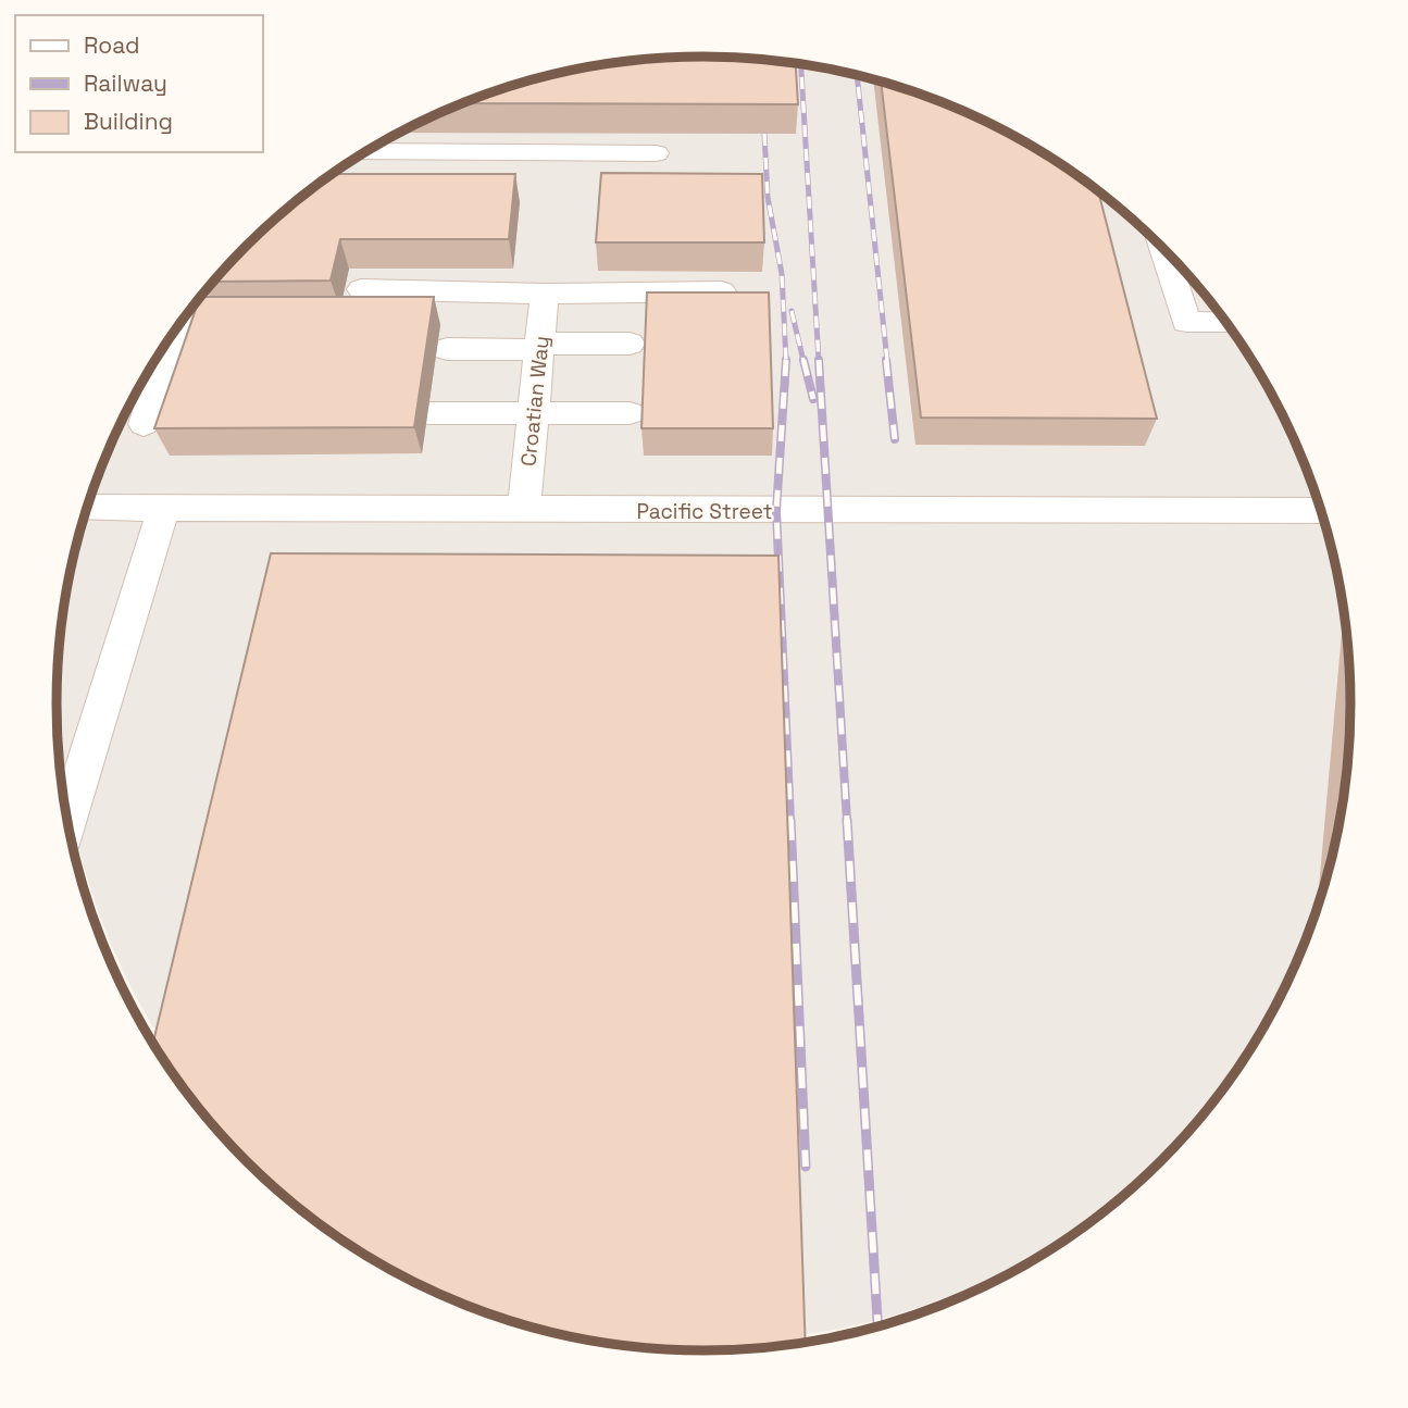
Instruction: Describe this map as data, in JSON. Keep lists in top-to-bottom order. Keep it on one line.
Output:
{"streets":{"street":["Croatian Way","Pacific Street"]},"crossings":[["Croatian Way","Pacific Street"]],"legend":["Road","Railway","Building"]}
